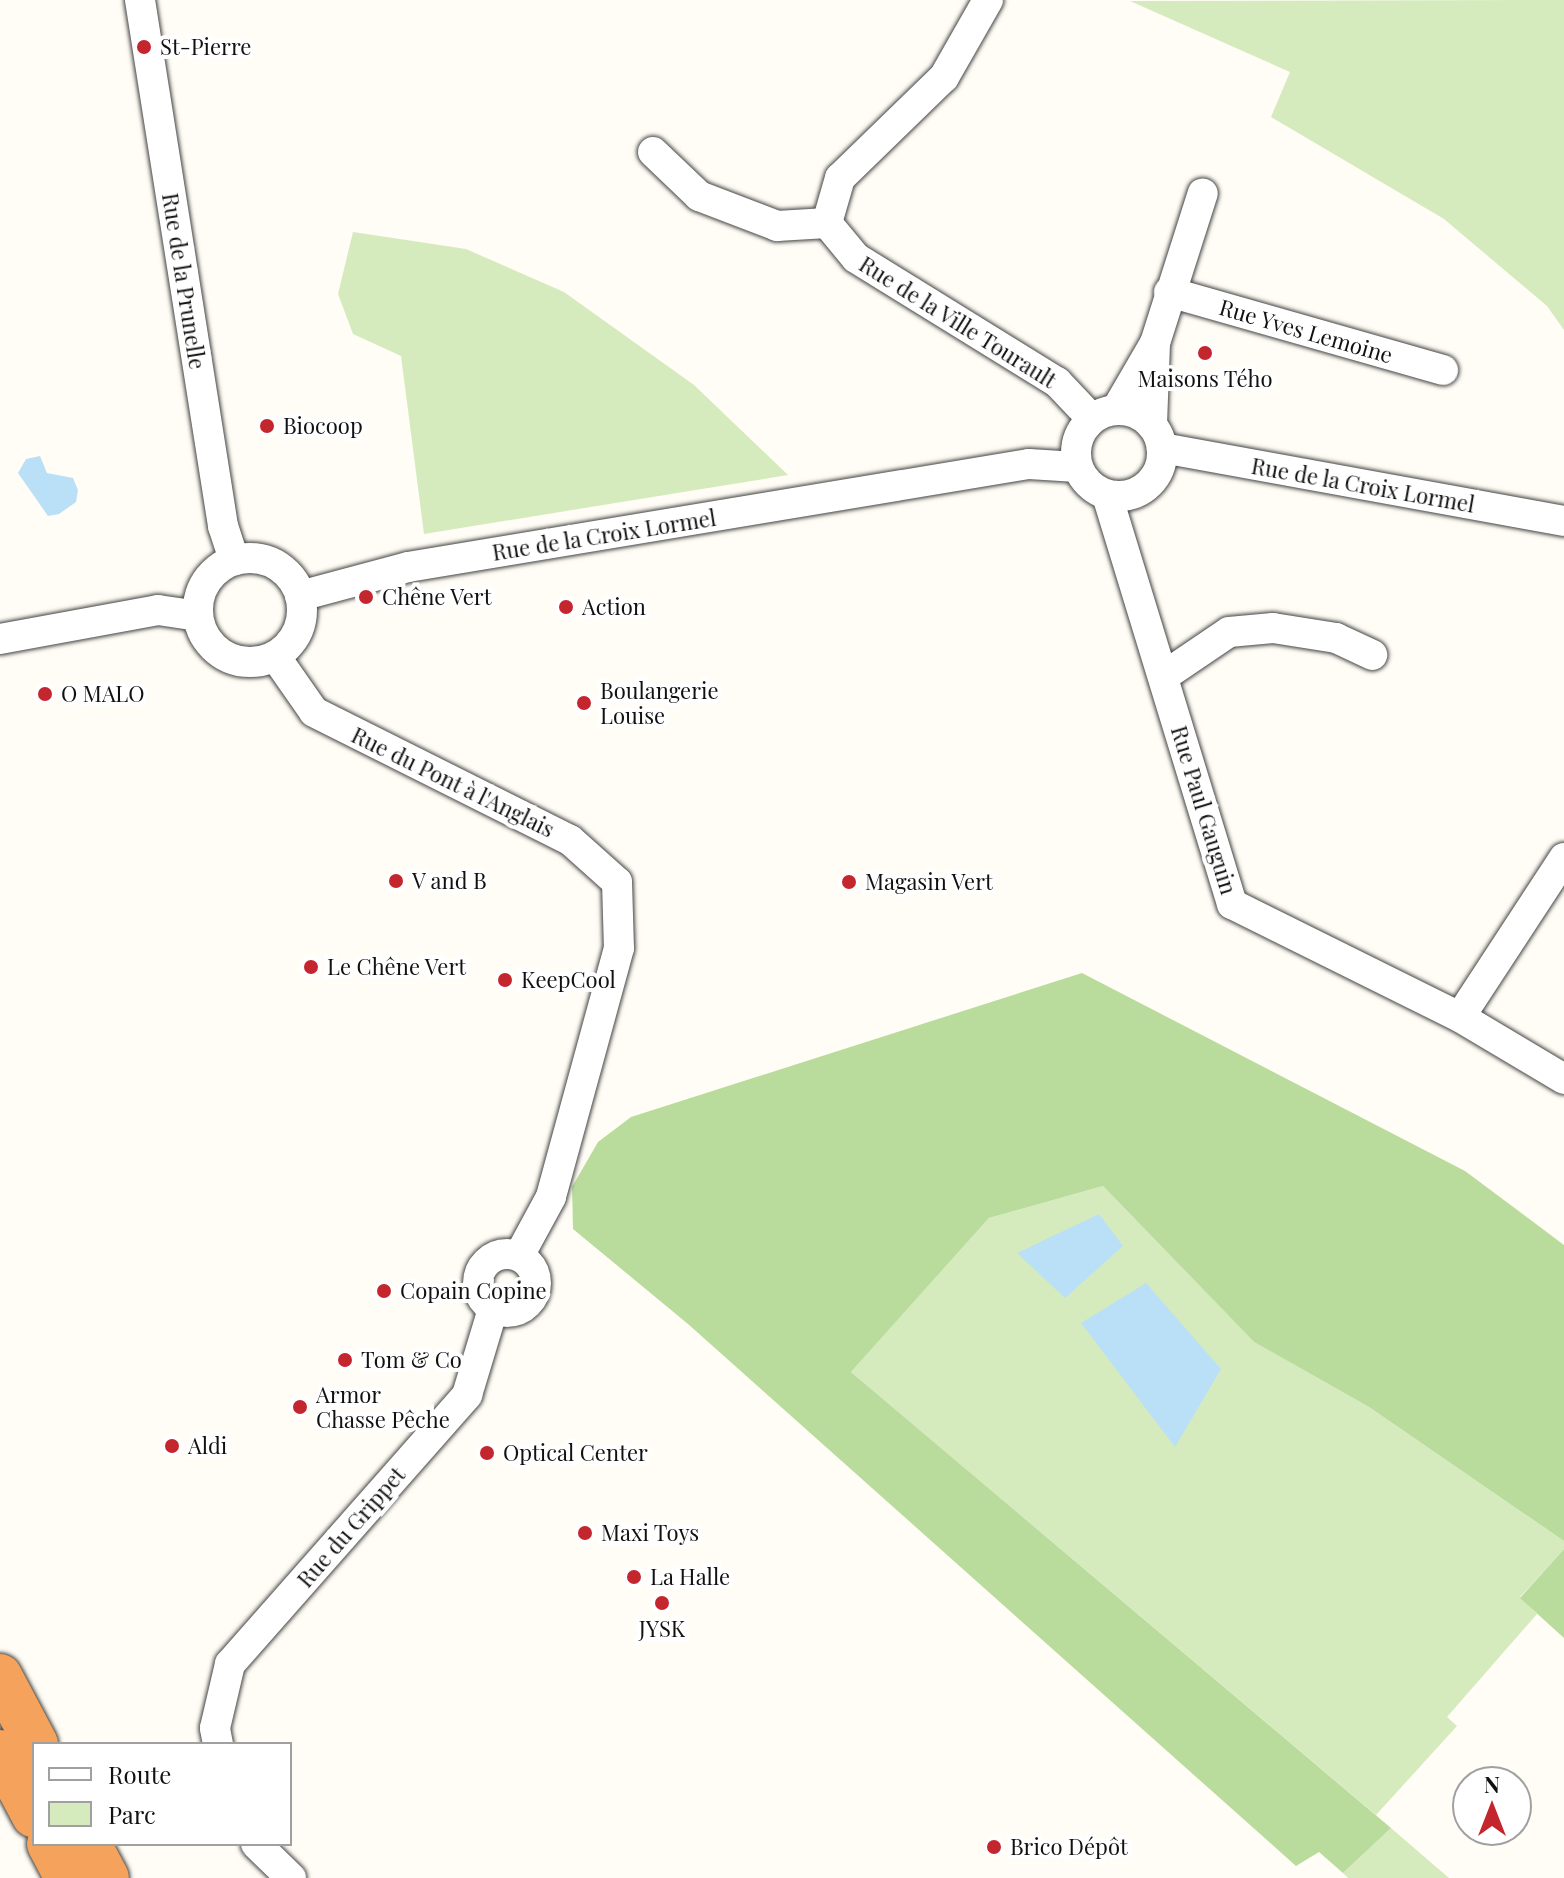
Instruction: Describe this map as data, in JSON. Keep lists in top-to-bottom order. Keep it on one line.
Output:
{"streets":{"street":["Rue de la Prunelle","Rue de la Ville Tourault","Rue Yves Lemoine","Rue de la Croix Lormel","Rue du Pont à l'Anglais","Rue Paul Gauguin","Rue du Grippet"]},"crossings":[["Rue de la Prunelle","Rue de la Croix Lormel"],["Rue de la Prunelle","Rue du Pont à l'Anglais"],["Rue de la Ville Tourault","Rue de la Croix Lormel"],["Rue de la Ville Tourault","Rue Paul Gauguin"],["Rue de la Croix Lormel","Rue du Pont à l'Anglais"],["Rue de la Croix Lormel","Rue Paul Gauguin"],["Rue du Pont à l'Anglais","Rue du Grippet"]],"places":["St-Pierre","Maisons Tého","Biocoop","Chêne Vert","Action","O MALO","Boulangerie Louise","V and B","Magasin Vert","Le Chêne Vert","KeepCool","Copain Copine","Tom & Co","Armor Chasse Pêche","Aldi","Optical Center","Maxi Toys","La Halle","JYSK","Brico Dépôt"],"legend":["Route","Parc"],"north":"top"}
